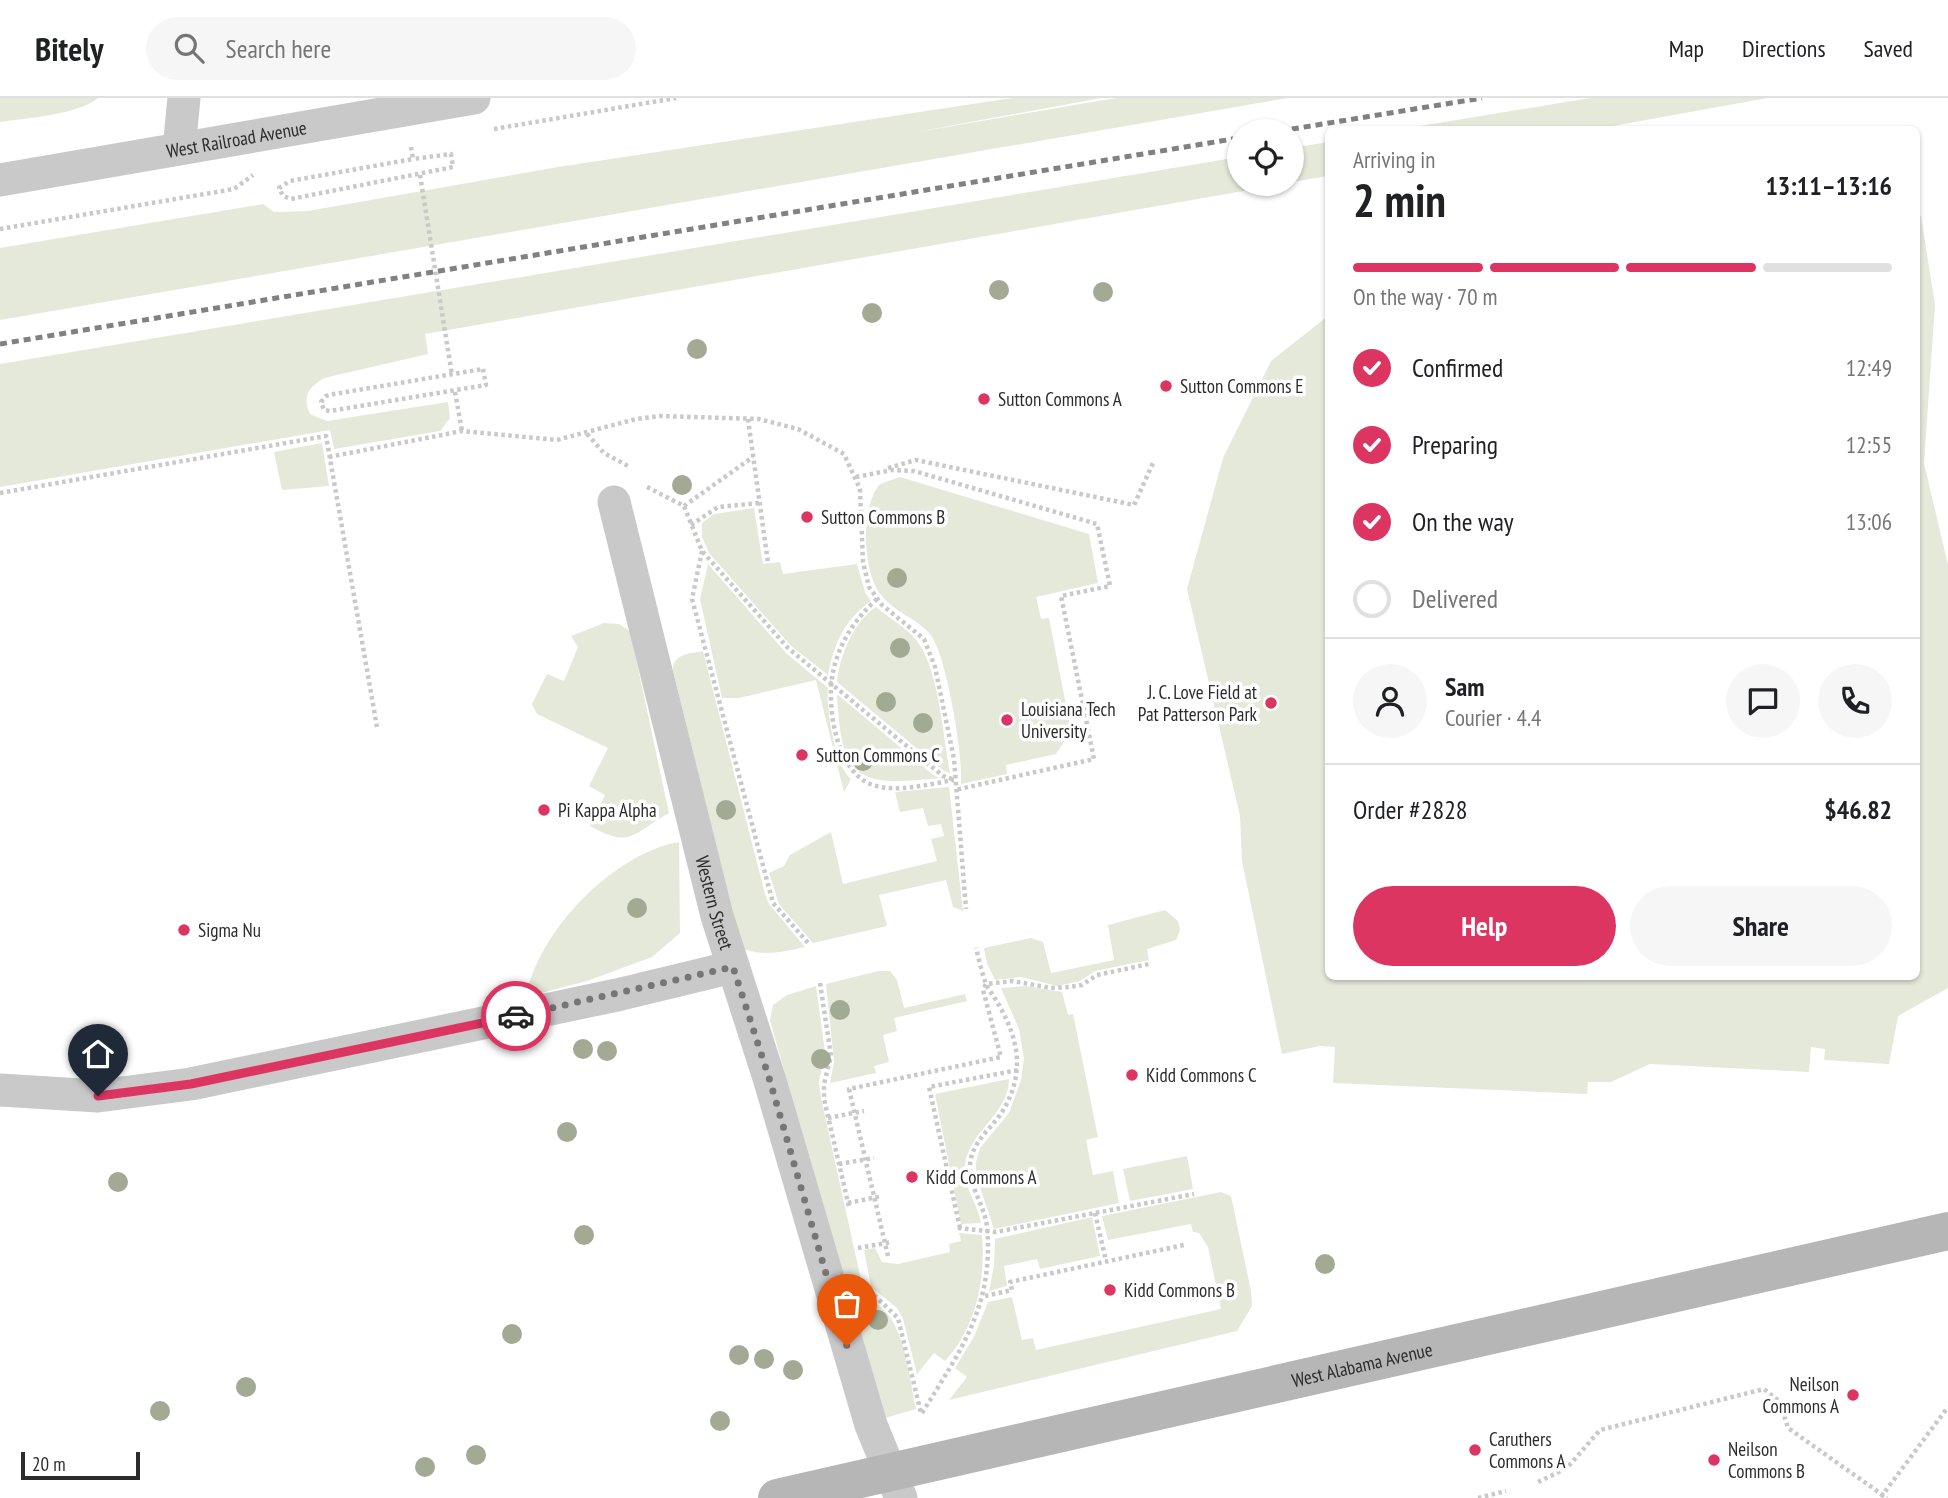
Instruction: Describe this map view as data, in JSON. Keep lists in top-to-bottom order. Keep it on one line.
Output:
{"streets":{"main road":["West Alabama Avenue"],"street":["West Railroad Avenue","Western Street"]},"crossings":[["Western Street","West Alabama Avenue"]],"places":["Sutton Commons E","Sutton Commons A","Sutton Commons B","J. C. Love Field at Pat Patterson Park","Louisiana Tech University","Sutton Commons C","Pi Kappa Alpha","Sigma Nu","Kidd Commons C","Kidd Commons A","Kidd Commons B","Neilson Commons A","Caruthers Commons A","Neilson Commons B"],"scale_bar":"20 m","page":{"header":"Bitely","search":"Search here","nav":["Map","Directions","Saved"],"heading":["2 min","Arriving in","13:11–13:16"],"panel":["Sam","Courier · 4.4","Order #2828","$46.82"],"bar":"On the way · 70 m","list":[["Confirmed","12:49"],["Preparing","12:55"],["On the way","13:06"],"Delivered"],"buttons":["Help","Share"],"scale":"20 m"}}
